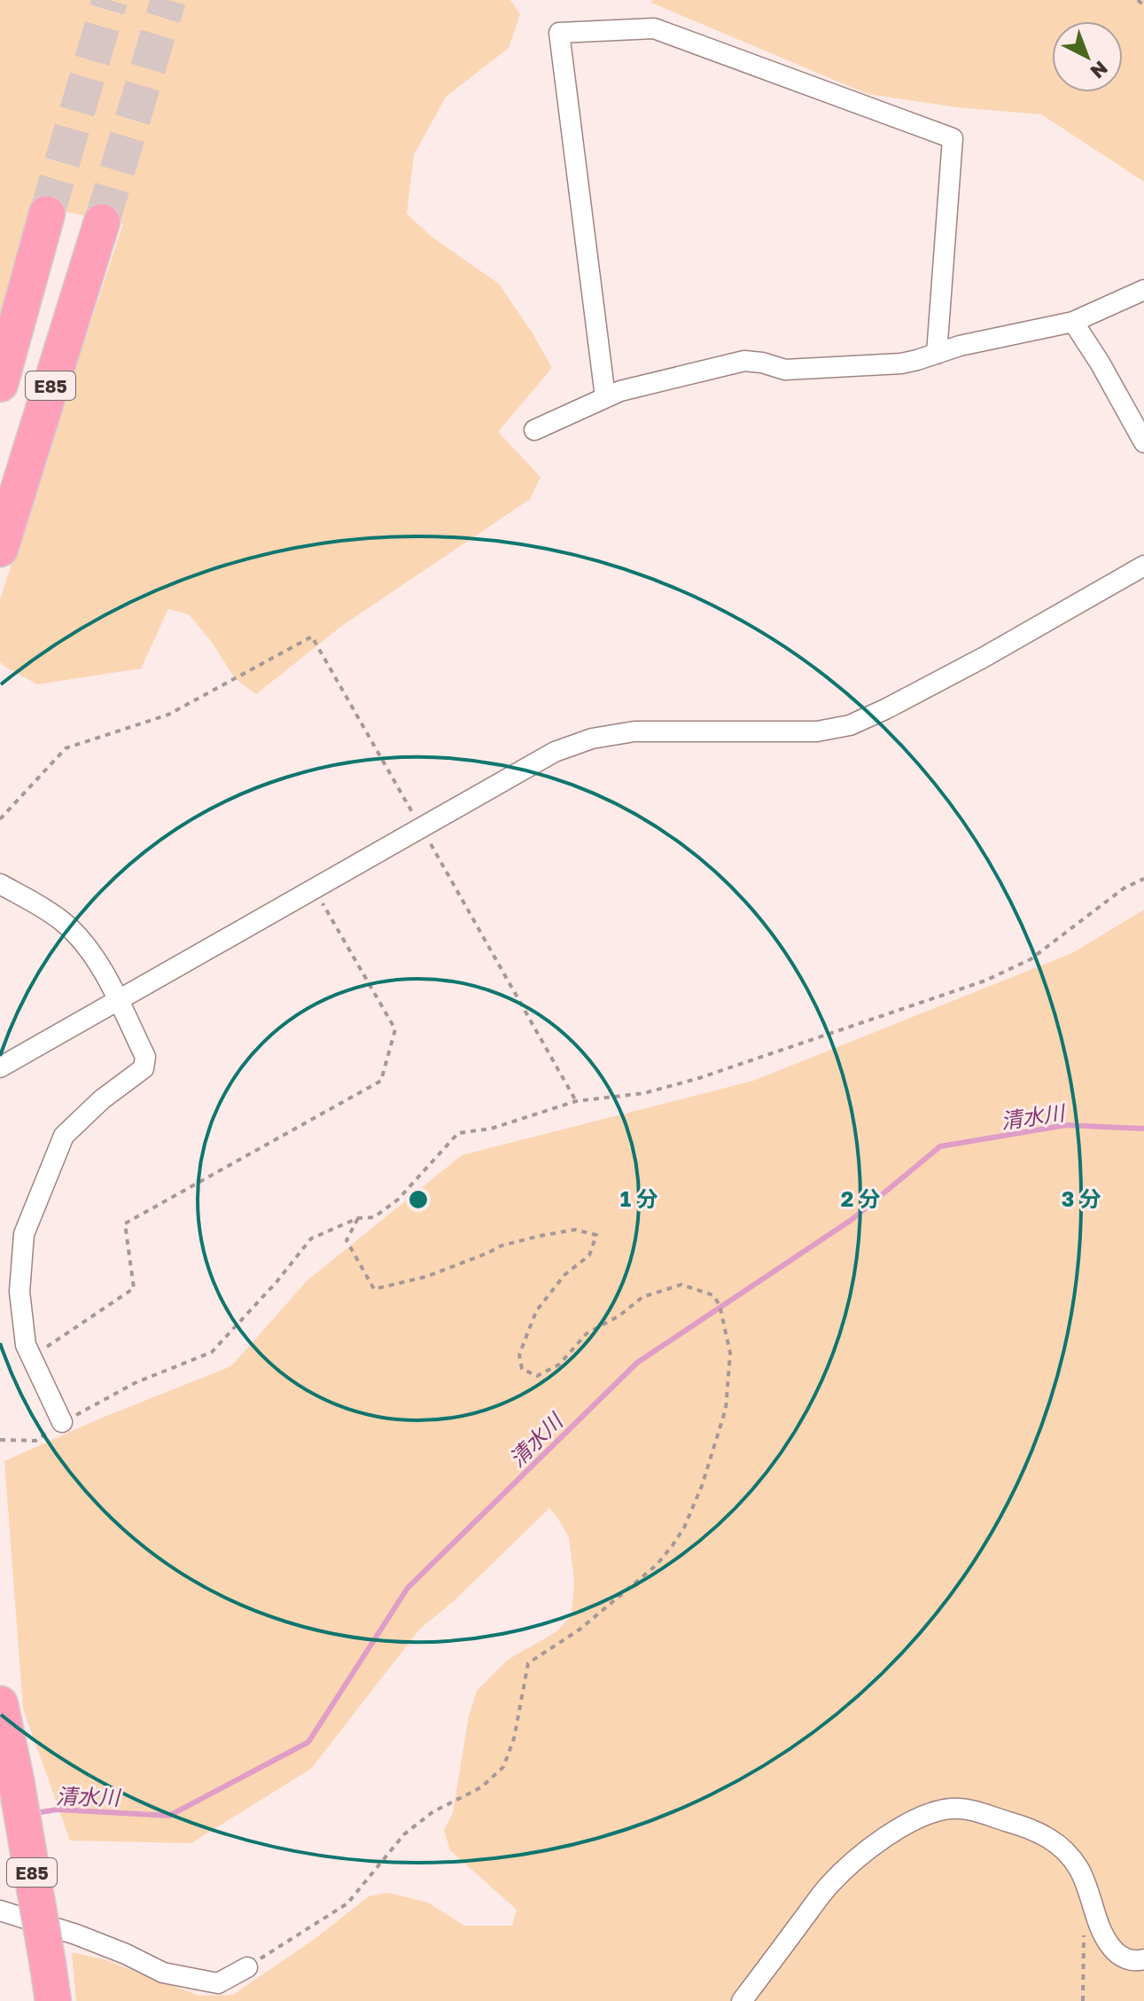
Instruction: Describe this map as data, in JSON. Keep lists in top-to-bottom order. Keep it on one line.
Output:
{"streets":{"highway":["E85"]},"water":["清水川"],"north":"bottom right","rings":["1 分","2 分","3 分"]}
